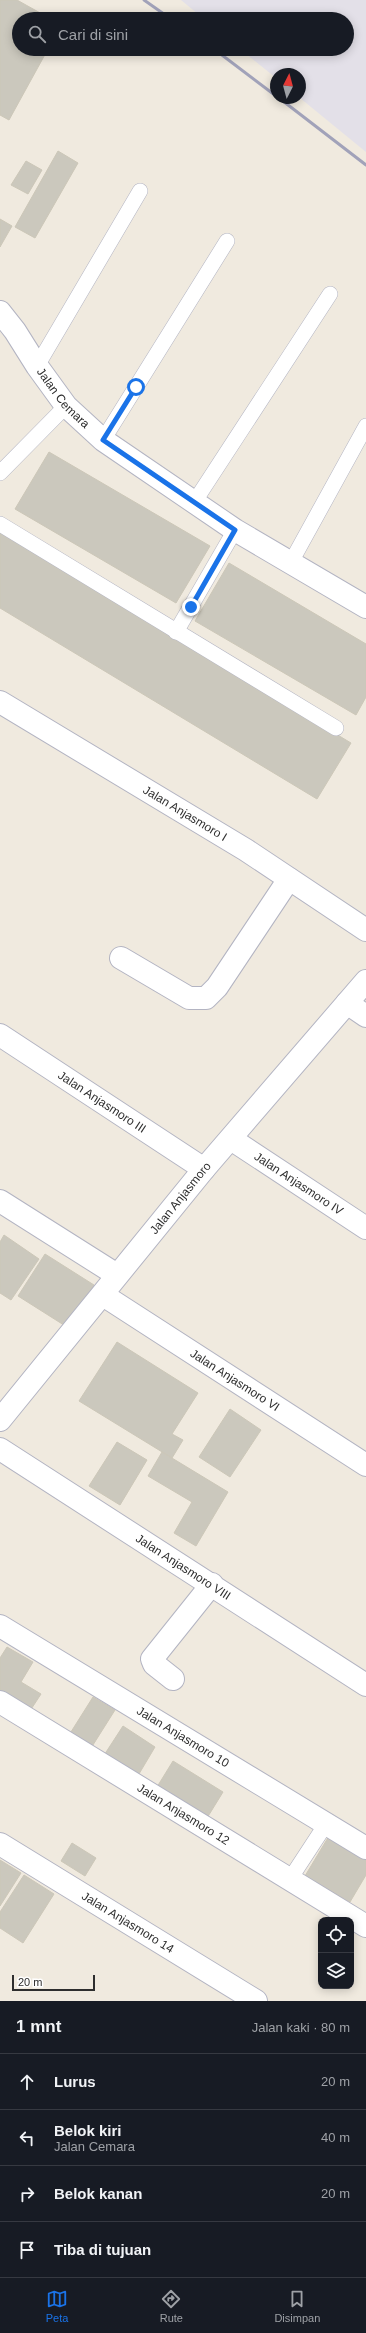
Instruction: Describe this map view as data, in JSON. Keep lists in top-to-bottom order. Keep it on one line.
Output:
{"streets":{"street":["Jalan Cemara","Jalan Anjasmoro I","Jalan Anjasmoro III","Jalan Anjasmoro IV","Jalan Anjasmoro","Jalan Anjasmoro VI","Jalan Anjasmoro VIII","Jalan Anjasmoro 10","Jalan Anjasmoro 12","Jalan Anjasmoro 14"]},"crossings":[["Jalan Anjasmoro III","Jalan Anjasmoro"],["Jalan Anjasmoro IV","Jalan Anjasmoro"],["Jalan Anjasmoro","Jalan Anjasmoro VI"]],"scale_bar":"20 m","north":"top","page":{"search":"Cari di sini","scale":"20 m","heading":["1 mnt","Jalan kaki · 80 m"],"list":[["Lurus","20 m"],["Belok kiri","Jalan Cemara","40 m"],["Belok kanan","20 m"],"Tiba di tujuan"],"nav":["Peta","Rute","Disimpan"]}}
